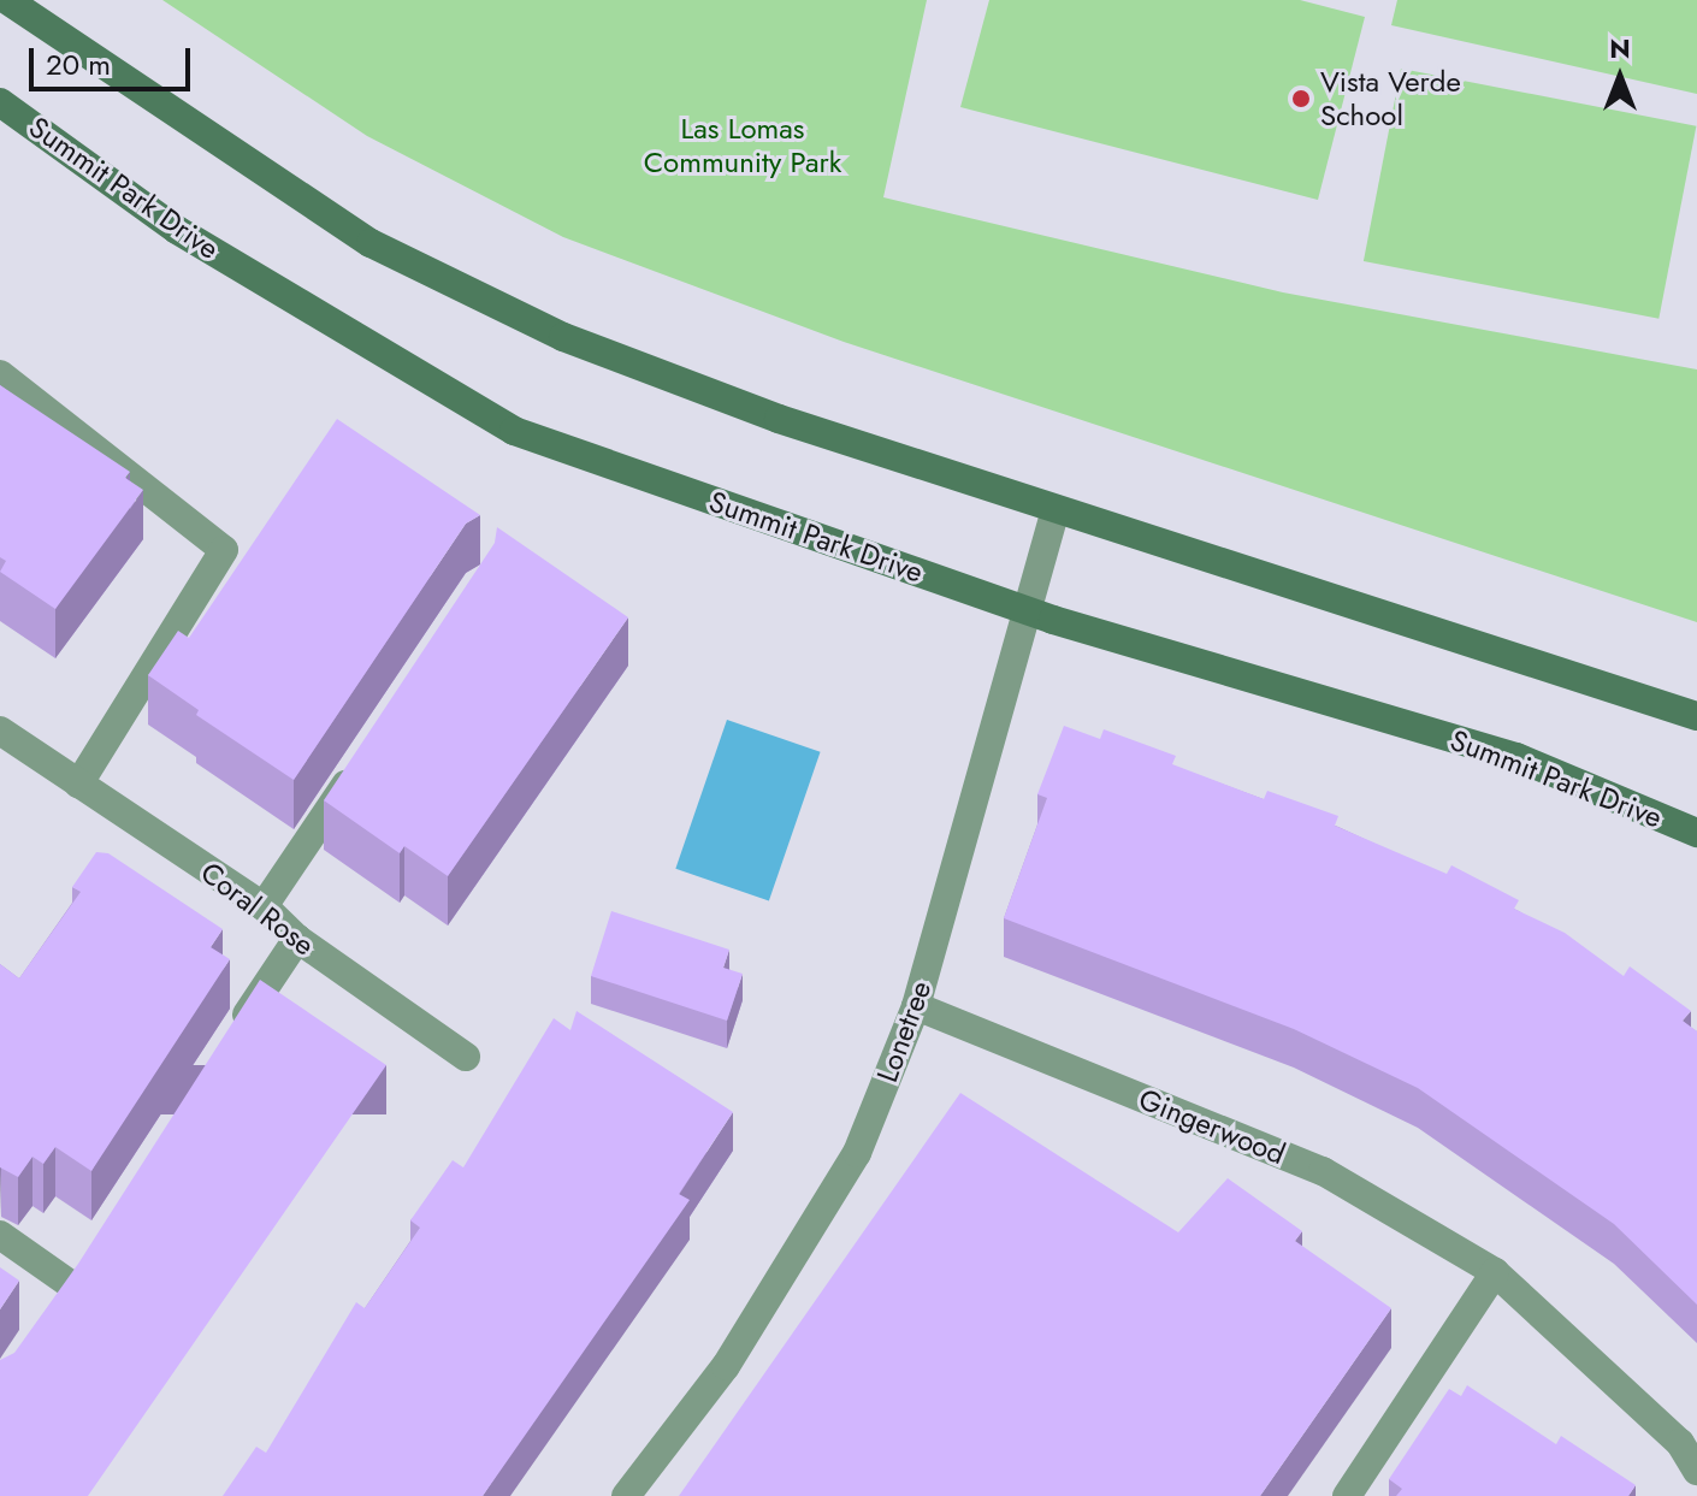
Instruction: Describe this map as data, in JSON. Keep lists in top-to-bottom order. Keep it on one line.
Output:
{"streets":{"street":["Summit Park Drive","Coral Rose","Lonetree","Gingerwood"]},"crossings":[["Summit Park Drive","Lonetree"],["Lonetree","Gingerwood"]],"parks":["Las Lomas Community Park"],"places":["Vista Verde School"],"scale_bar":"20 m","north":"top"}
